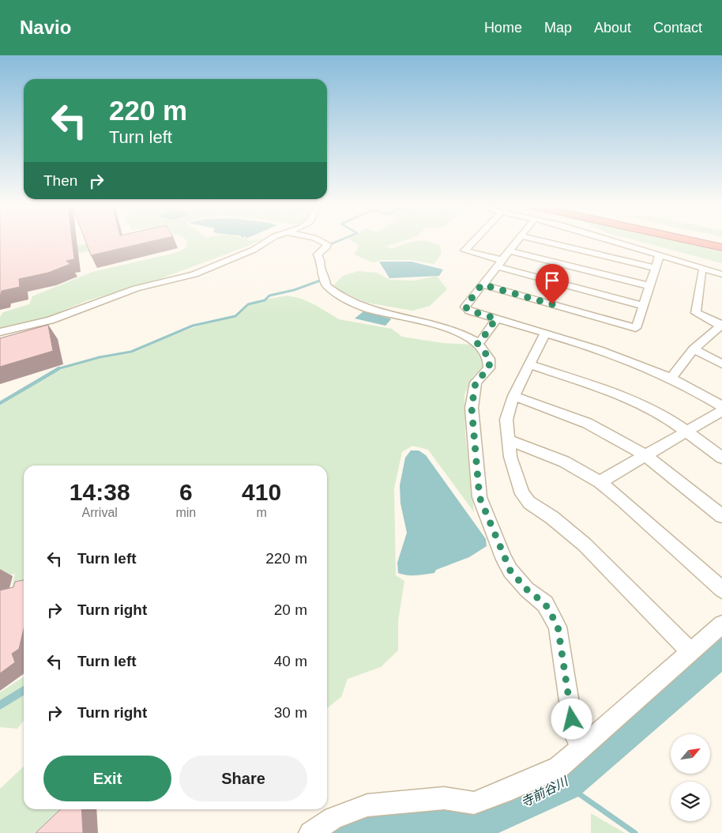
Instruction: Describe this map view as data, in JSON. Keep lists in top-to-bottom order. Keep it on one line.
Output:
{"water":["寺前谷川"],"north":"top right","page":{"header":"Navio","nav":["Home","Map","About","Contact"],"turn":["220 m","Turn left"],"then":"Then","eta":["14:38","Arrival","6","min","410","m"],"list":[{"name":"Turn left","value":"220 m"},{"name":"Turn right","value":"20 m"},{"name":"Turn left","value":"40 m"},{"name":"Turn right","value":"30 m"}],"buttons":["Exit","Share"]}}
